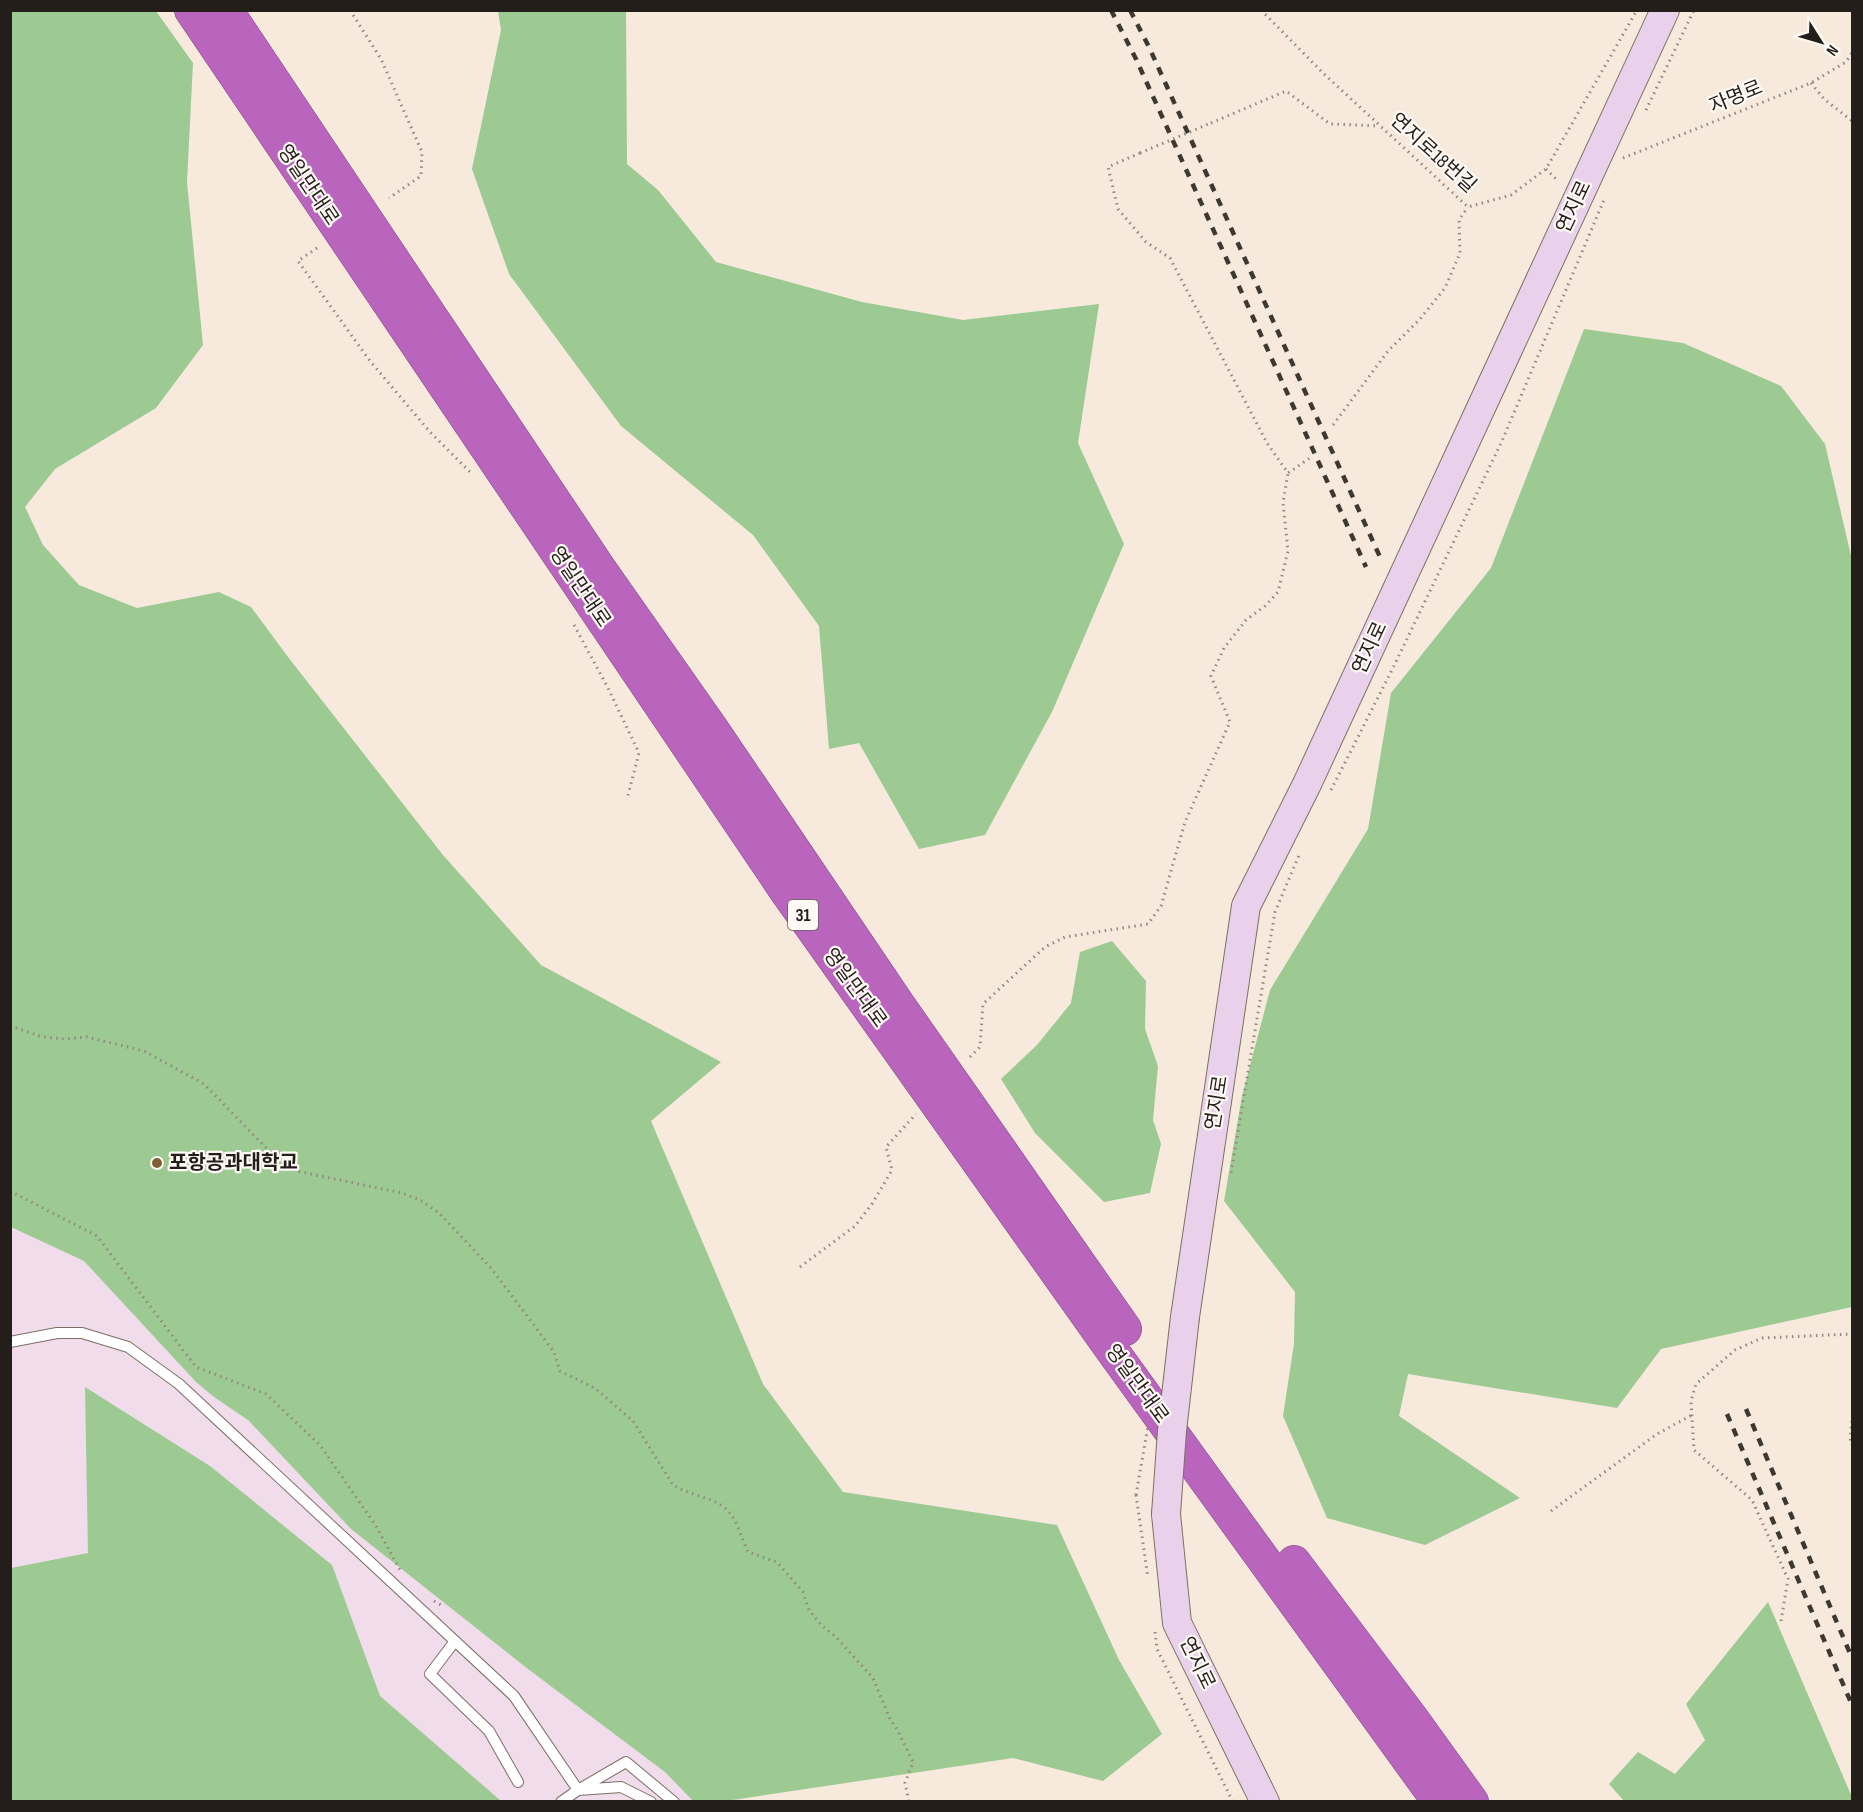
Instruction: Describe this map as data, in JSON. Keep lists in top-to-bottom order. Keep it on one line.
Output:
{"streets":{"highway":["영일만대로","31"],"main road":["연지로"],"path":["자명로","연지로18번길"]},"places":["포항공과대학교"],"north":"bottom right"}
